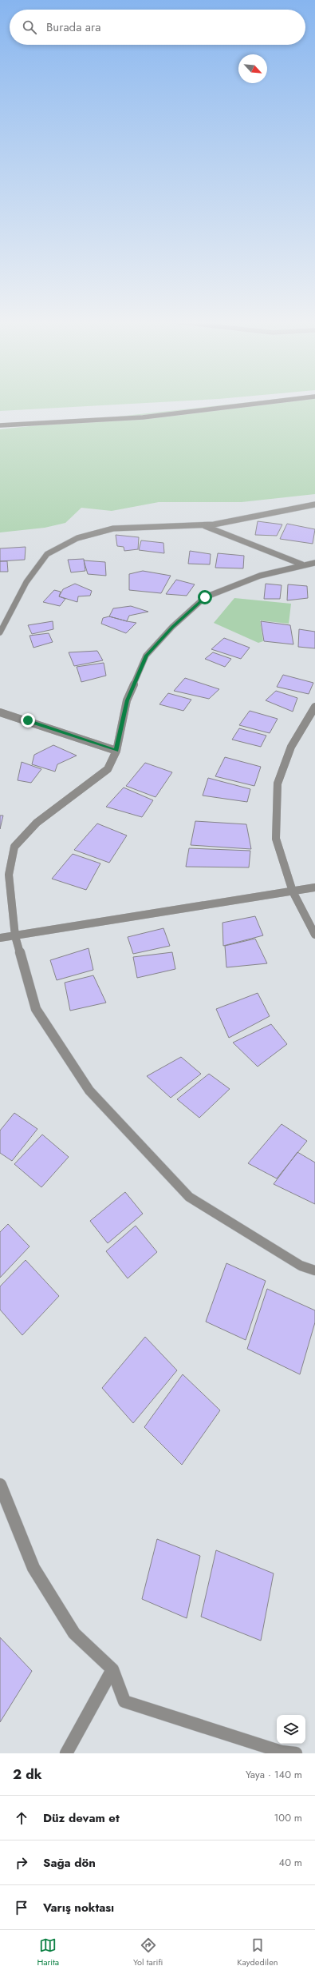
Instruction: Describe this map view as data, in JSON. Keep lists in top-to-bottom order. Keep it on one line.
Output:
{"north":"bottom right","page":{"search":"Burada ara","heading":["2 dk","Yaya · 140 m"],"list":[["Düz devam et","100 m"],["Sağa dön","40 m"],"Varış noktası"],"nav":["Harita","Yol tarifi","Kaydedilen"]}}
